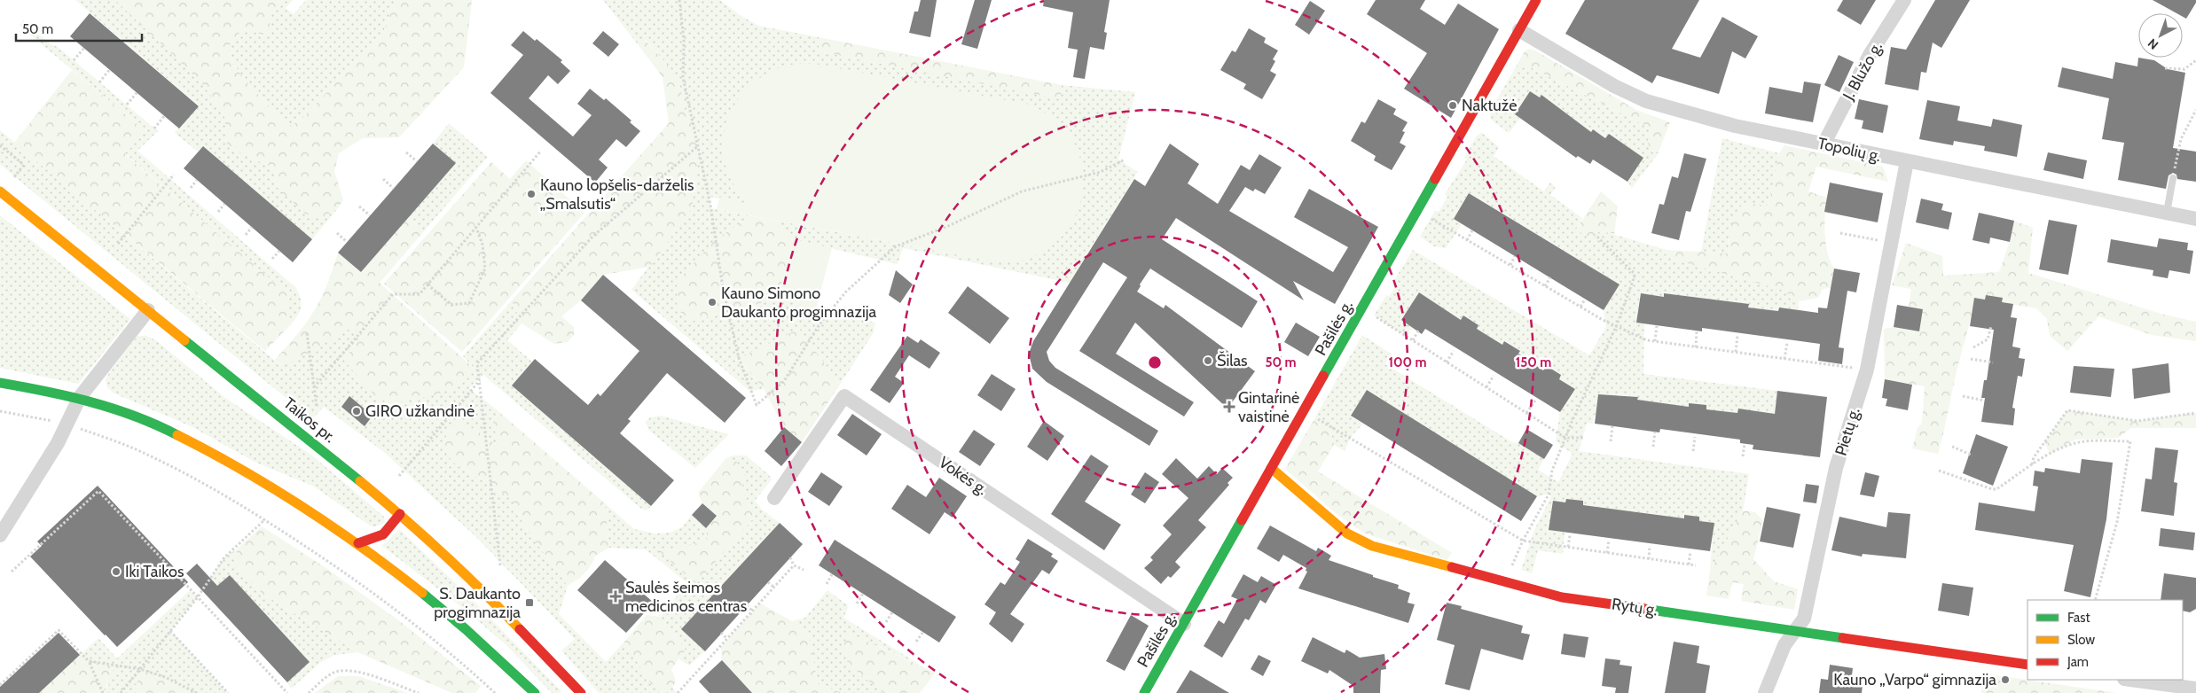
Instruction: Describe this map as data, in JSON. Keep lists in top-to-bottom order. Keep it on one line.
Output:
{"streets":{"street":["J. Blužo g.","Topolių g.","Pašilės g.","Taikos pr.","Pietų g.","Vokės g.","Rytų g."]},"crossings":[["J. Blužo g.","Topolių g."],["Topolių g.","Pašilės g."],["Topolių g.","Pietų g."],["Pašilės g.","Vokės g."],["Pašilės g.","Rytų g."],["Pietų g.","Rytų g."]],"places":{"other":["Naktužė","Kauno lopšelis-darželis „Smalsutis“","Kauno Simono Daukanto progimnazija","Šilas","GIRO užkandinė","Iki Taikos","Kauno „Varpo“ gimnazija"],"health":["Gintarinė vaistinė","Saulės šeimos medicinos centras"],"transit":["S. Daukanto progimnazija"]},"legend":["Fast","Slow","Jam"],"scale_bar":"50 m","north":"bottom left","rings":["50 m","100 m","150 m"]}
